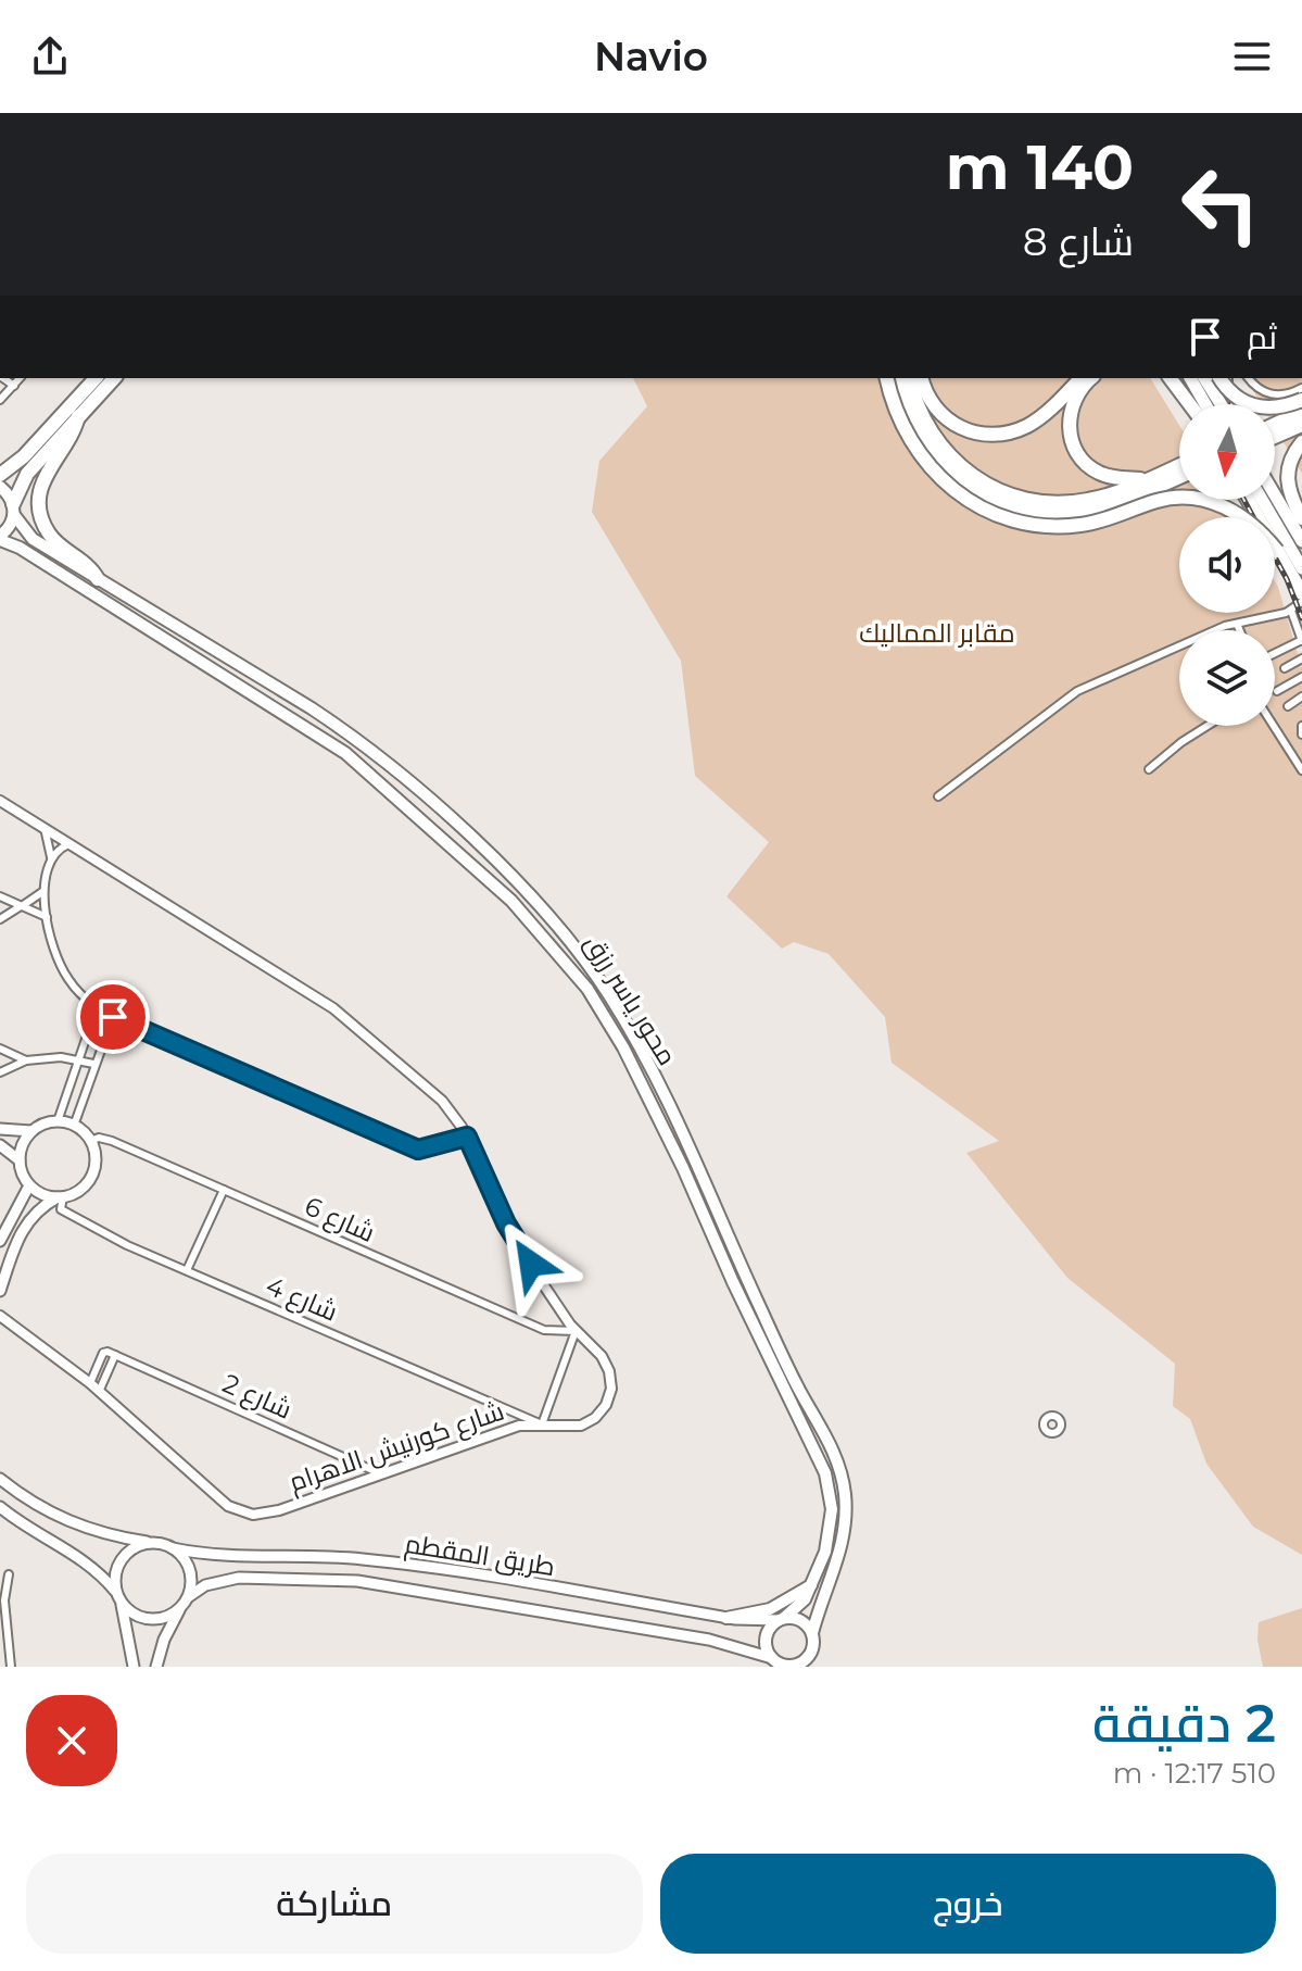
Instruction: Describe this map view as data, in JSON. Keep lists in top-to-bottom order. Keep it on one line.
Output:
{"streets":{"main road":["محور ياسر رزق","طريق المقطم"],"street":["شارع 6","شارع 4","شارع 2","شارع كورنيش الاهرام"]},"crossings":[["محور ياسر رزق","طريق المقطم"],["شارع 6","شارع 4"],["شارع 6","شارع كورنيش الاهرام"],["شارع 4","شارع كورنيش الاهرام"],["شارع 2","شارع كورنيش الاهرام"]],"parks":["مقابر المماليك"],"north":"bottom","page":{"header":"Navio","turn":["140 m","شارع 8"],"then":"ثم","heading":["2 دقيقة","510 m · 12:17"],"buttons":["خروج","مشاركة"]}}
